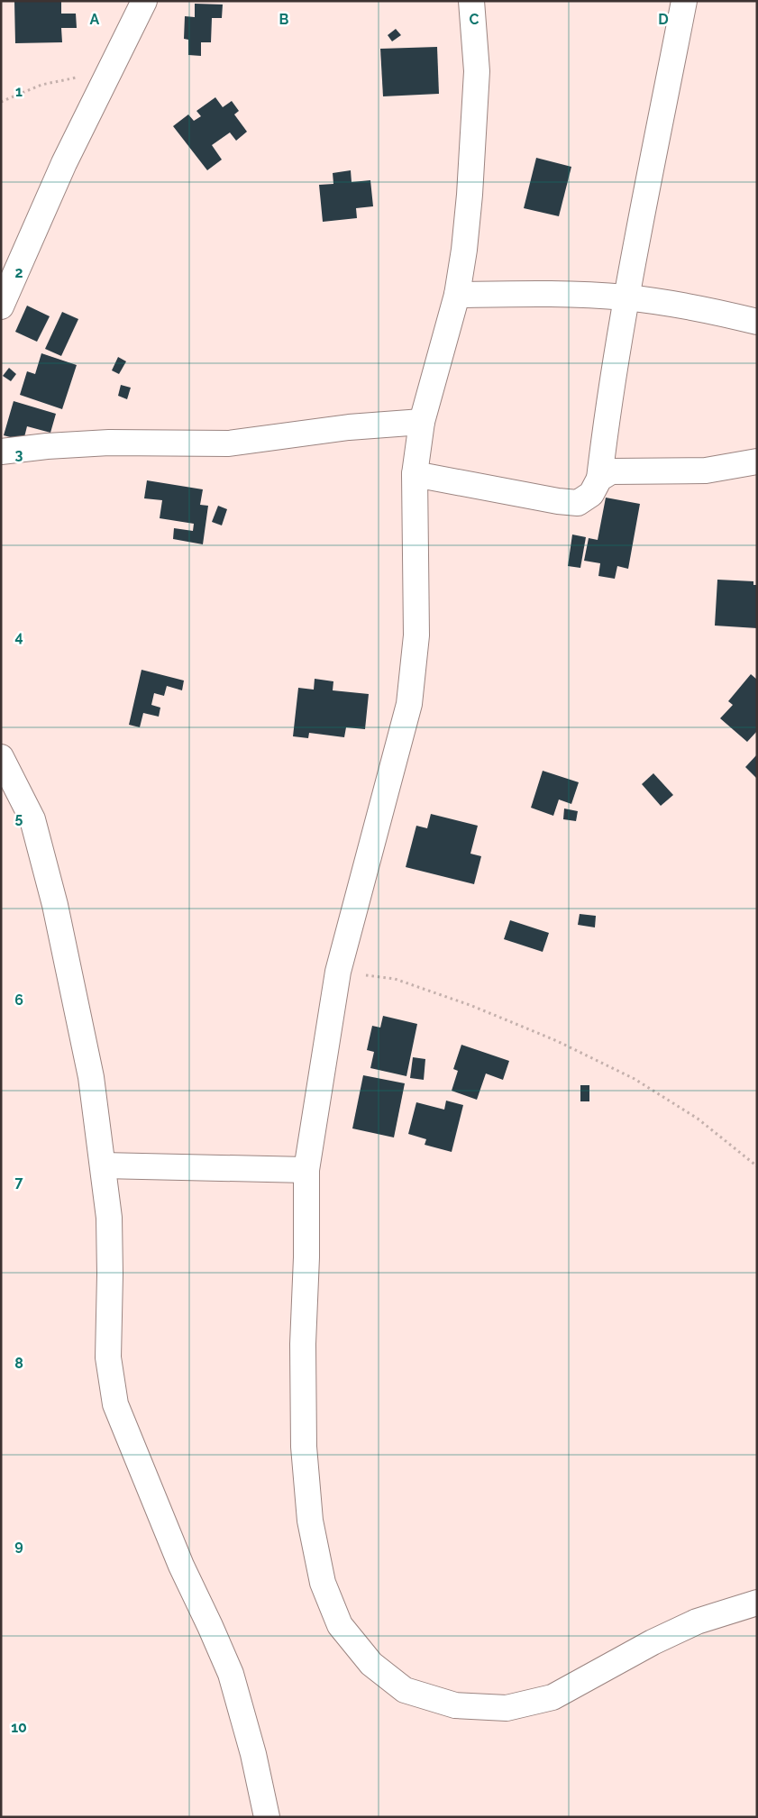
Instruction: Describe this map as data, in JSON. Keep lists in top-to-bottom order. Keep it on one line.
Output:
{"grid":{"columns":["A","B","C","D"],"rows":["1","2","3","4","5","6","7","8","9","10"]}}
